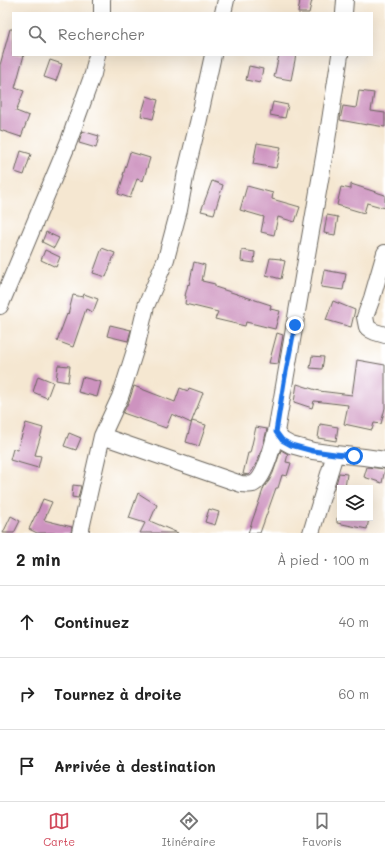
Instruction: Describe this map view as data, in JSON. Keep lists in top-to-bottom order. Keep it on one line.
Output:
{"page":{"search":"Rechercher","heading":["2 min","À pied · 100 m"],"list":[["Continuez","40 m"],["Tournez à droite","60 m"],"Arrivée à destination"],"nav":["Carte","Itinéraire","Favoris"]}}
